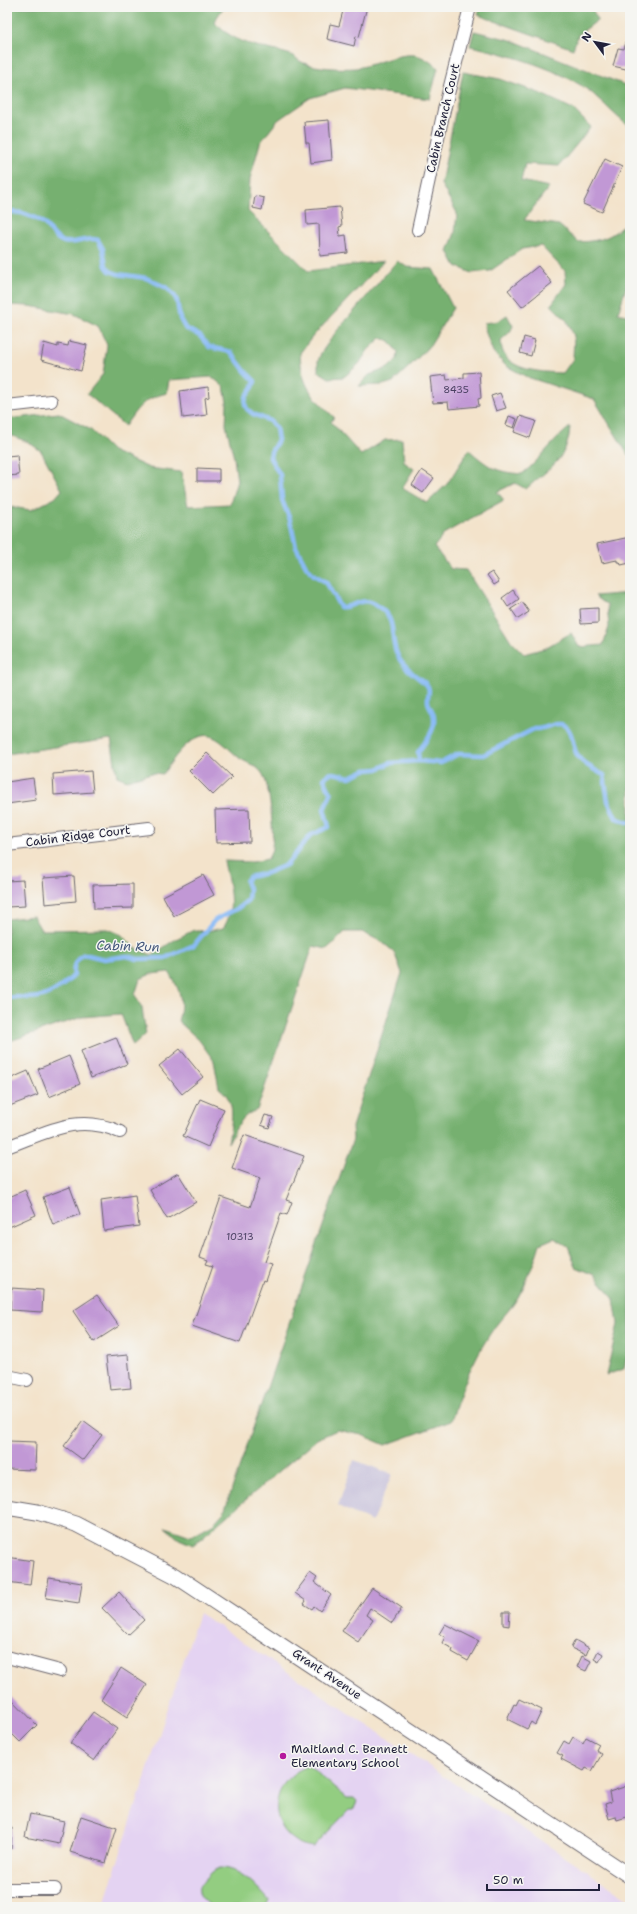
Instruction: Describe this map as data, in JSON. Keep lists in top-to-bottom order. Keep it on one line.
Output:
{"streets":{"street":["Cabin Branch Court","Cabin Ridge Court","Grant Avenue"]},"water":["Cabin Run"],"places":["Maitland C. Bennett Elementary School"],"house_numbers":["8435","10313"],"scale_bar":"50 m","north":"top left"}
